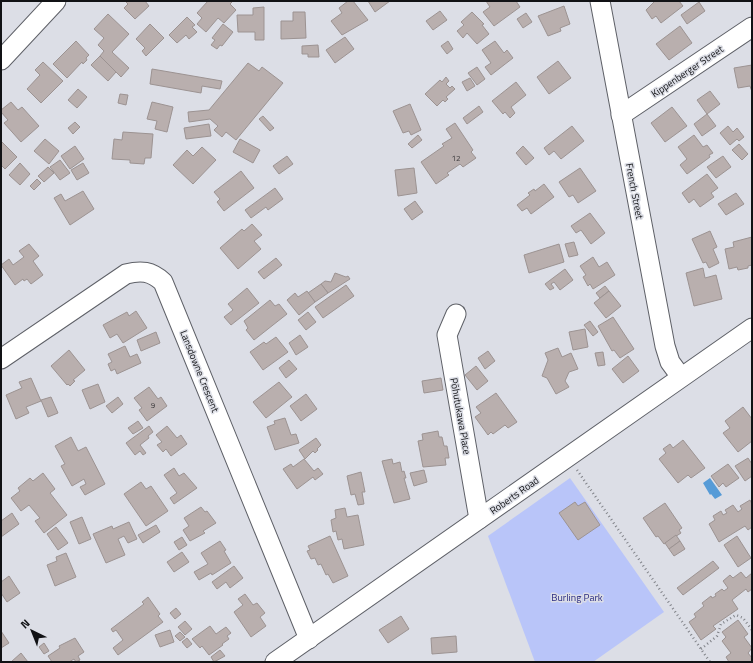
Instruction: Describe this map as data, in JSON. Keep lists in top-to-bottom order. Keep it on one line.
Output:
{"streets":{"street":["Kippenberger Street","French Street","Lansdowne Crescent","Pōhutukawa Place","Roberts Road"]},"crossings":[["Kippenberger Street","French Street"],["French Street","Roberts Road"],["Lansdowne Crescent","Roberts Road"],["Pōhutukawa Place","Roberts Road"]],"parks":["Burling Park"],"house_numbers":["12","9"],"north":"top left"}
